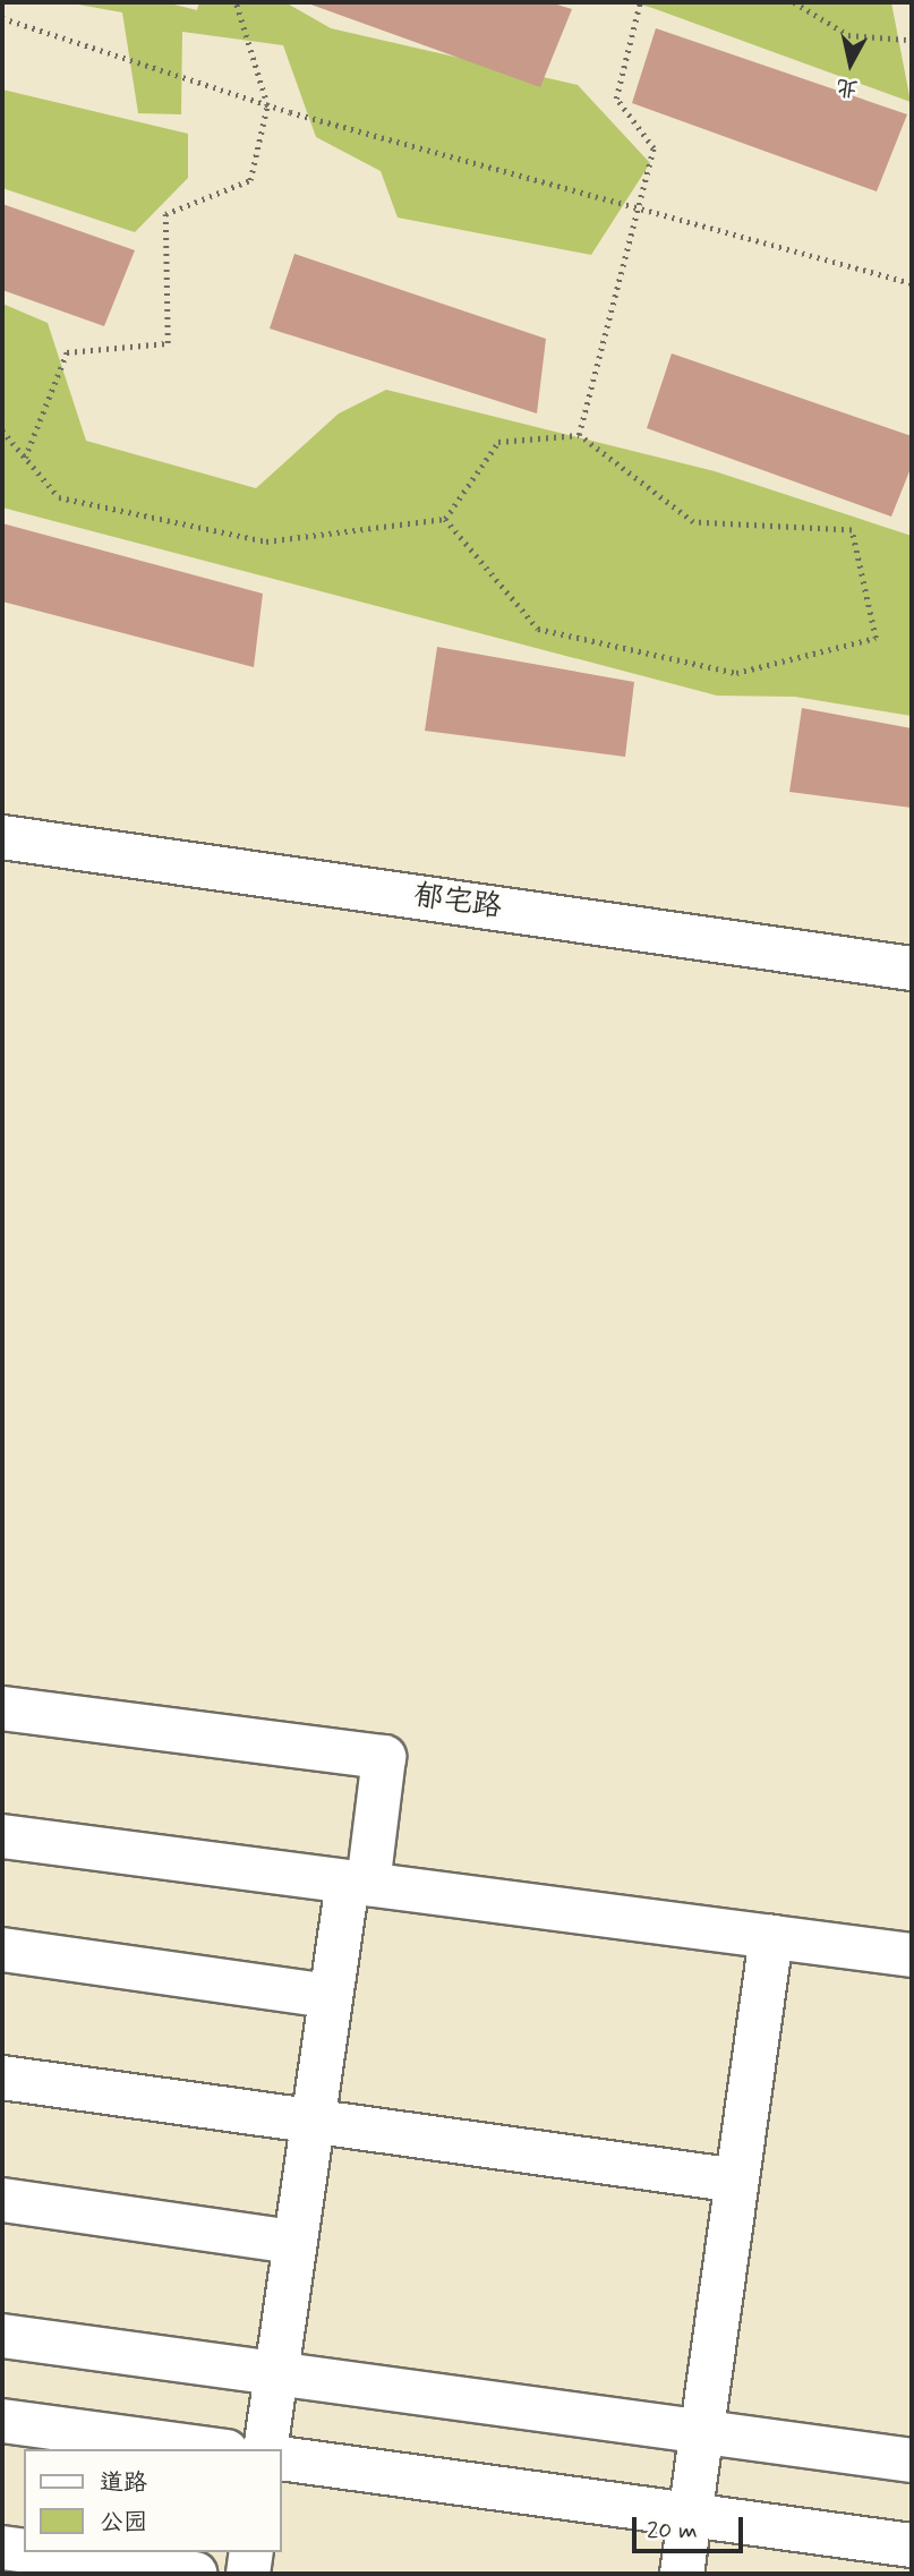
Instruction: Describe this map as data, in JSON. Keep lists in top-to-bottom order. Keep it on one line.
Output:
{"streets":{"street":["郁宅路"]},"legend":["道路","公园"],"scale_bar":"20 m","north":"bottom"}
